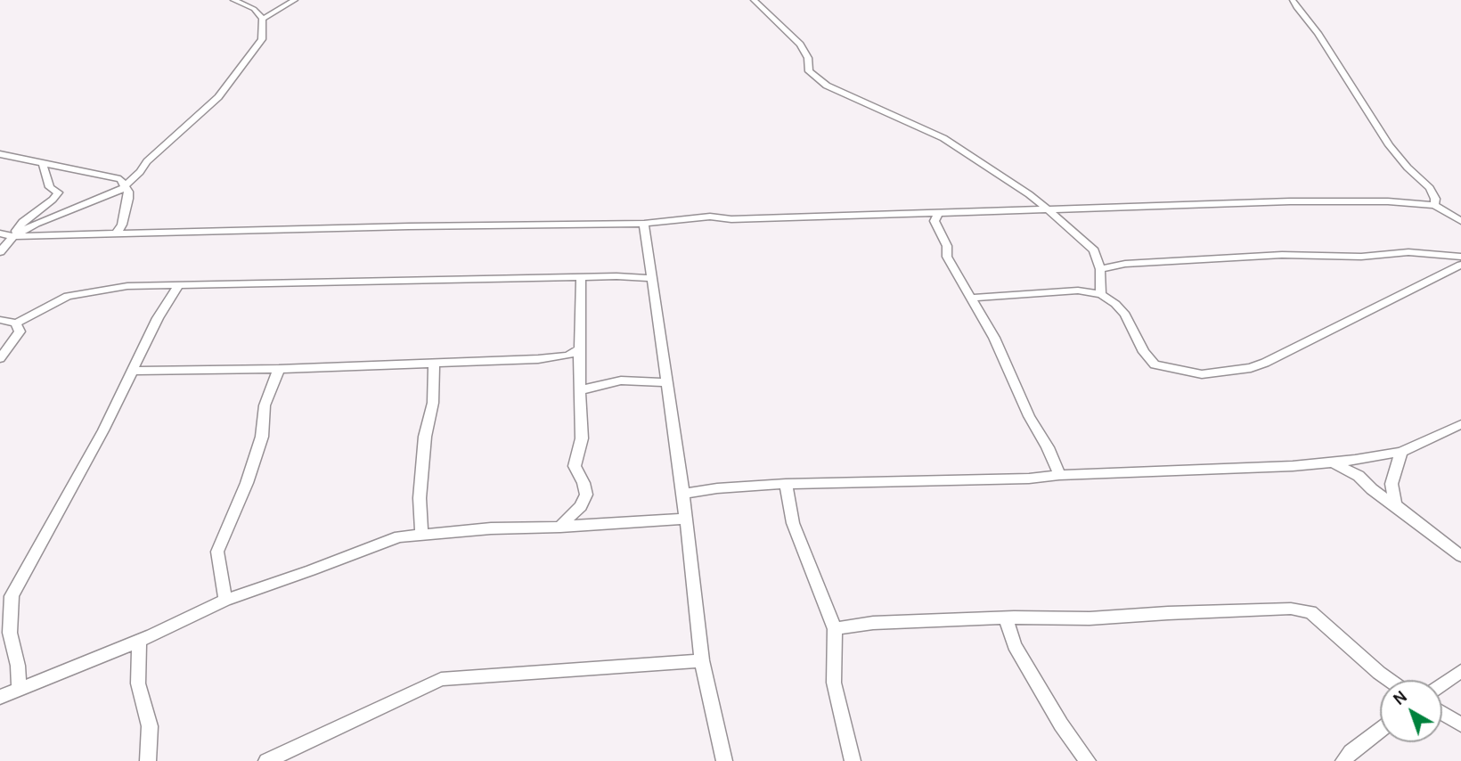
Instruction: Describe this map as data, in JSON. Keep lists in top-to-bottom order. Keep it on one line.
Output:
{"north":"top left"}
